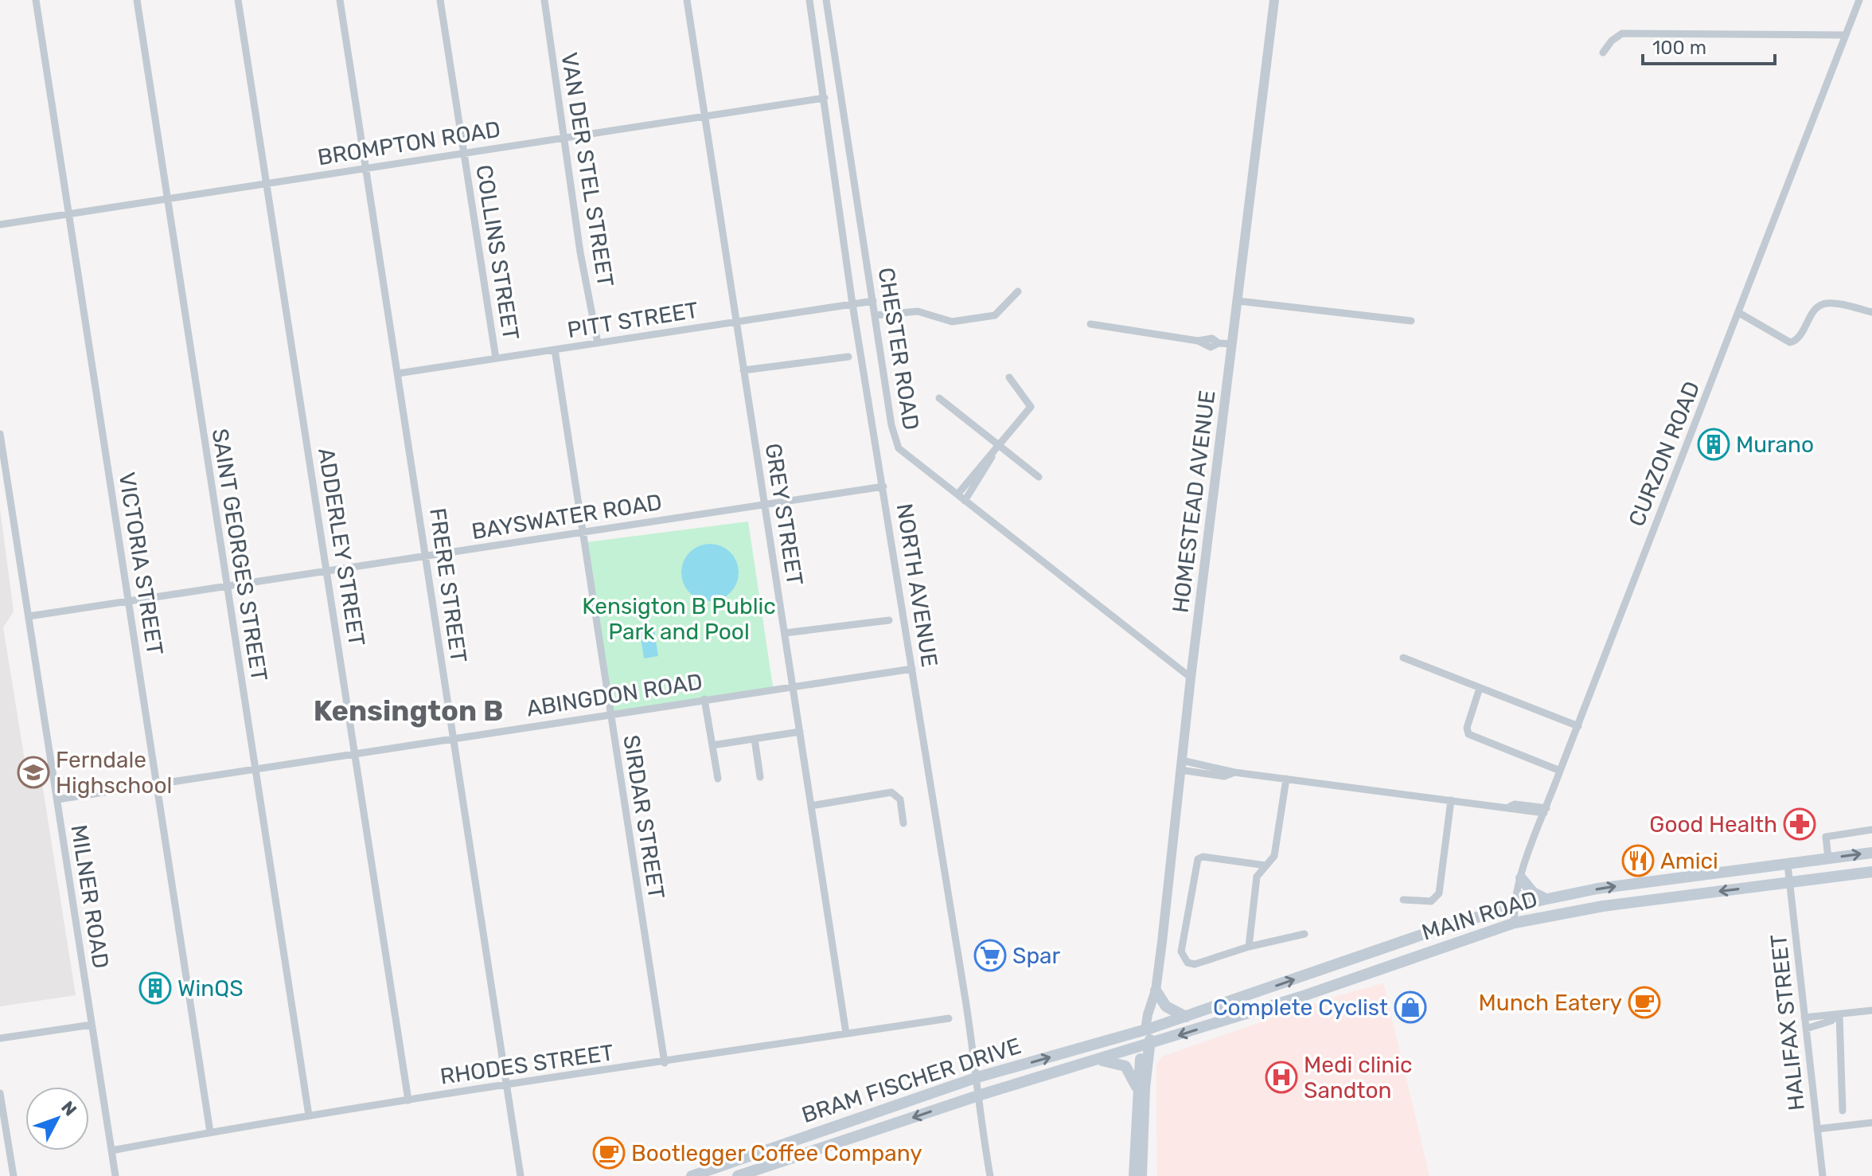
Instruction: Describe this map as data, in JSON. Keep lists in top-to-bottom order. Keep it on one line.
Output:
{"streets":{"main road":["MAIN ROAD","BRAM FISCHER DRIVE"],"street":["BROMPTON ROAD","VAN DER STEL STREET","COLLINS STREET","PITT STREET","CHESTER ROAD","CURZON ROAD","HOMESTEAD AVENUE","GREY STREET","BAYSWATER ROAD","ADDERLEY STREET","SAINT GEORGES STREET","VICTORIA STREET","FRERE STREET","NORTH AVENUE","ABINGDON ROAD","SIRDAR STREET","MILNER ROAD","HALIFAX STREET","RHODES STREET"]},"crossings":[["BROMPTON ROAD","VAN DER STEL STREET"],["BROMPTON ROAD","COLLINS STREET"],["BROMPTON ROAD","GREY STREET"],["BROMPTON ROAD","ADDERLEY STREET"],["BROMPTON ROAD","SAINT GEORGES STREET"],["BROMPTON ROAD","VICTORIA STREET"],["BROMPTON ROAD","FRERE STREET"],["BROMPTON ROAD","NORTH AVENUE"],["VAN DER STEL STREET","PITT STREET"],["COLLINS STREET","PITT STREET"],["PITT STREET","CHESTER ROAD"],["PITT STREET","GREY STREET"],["PITT STREET","FRERE STREET"],["PITT STREET","NORTH AVENUE"],["PITT STREET","SIRDAR STREET"],["CHESTER ROAD","HOMESTEAD AVENUE"],["CURZON ROAD","MAIN ROAD"],["HOMESTEAD AVENUE","MAIN ROAD"],["HOMESTEAD AVENUE","BRAM FISCHER DRIVE"],["GREY STREET","BAYSWATER ROAD"],["GREY STREET","ABINGDON ROAD"],["GREY STREET","RHODES STREET"],["BAYSWATER ROAD","ADDERLEY STREET"],["BAYSWATER ROAD","SAINT GEORGES STREET"],["BAYSWATER ROAD","VICTORIA STREET"],["BAYSWATER ROAD","FRERE STREET"],["BAYSWATER ROAD","NORTH AVENUE"],["BAYSWATER ROAD","SIRDAR STREET"],["BAYSWATER ROAD","MILNER ROAD"],["ADDERLEY STREET","ABINGDON ROAD"],["ADDERLEY STREET","RHODES STREET"],["SAINT GEORGES STREET","ABINGDON ROAD"],["SAINT GEORGES STREET","RHODES STREET"],["VICTORIA STREET","ABINGDON ROAD"],["VICTORIA STREET","RHODES STREET"],["FRERE STREET","ABINGDON ROAD"],["FRERE STREET","RHODES STREET"],["NORTH AVENUE","ABINGDON ROAD"],["NORTH AVENUE","BRAM FISCHER DRIVE"],["ABINGDON ROAD","SIRDAR STREET"],["ABINGDON ROAD","MILNER ROAD"],["SIRDAR STREET","RHODES STREET"],["MILNER ROAD","RHODES STREET"],["MAIN ROAD","HALIFAX STREET"],["MAIN ROAD","BRAM FISCHER DRIVE"]],"districts":["Kensington B"],"parks":["Kensigton B Public Park and Pool"],"places":{"building":["Murano","WinQS"],"school or university":["Ferndale Highschool"],"pharmacy":["Good Health"],"restaurant":["Amici"],"supermarket":["Spar"],"cafe":["Munch Eatery","Bootlegger Coffee Company"],"shop":["Complete Cyclist"],"hospital":["Medi clinic Sandton"]},"scale_bar":"100 m","north":"top right"}
